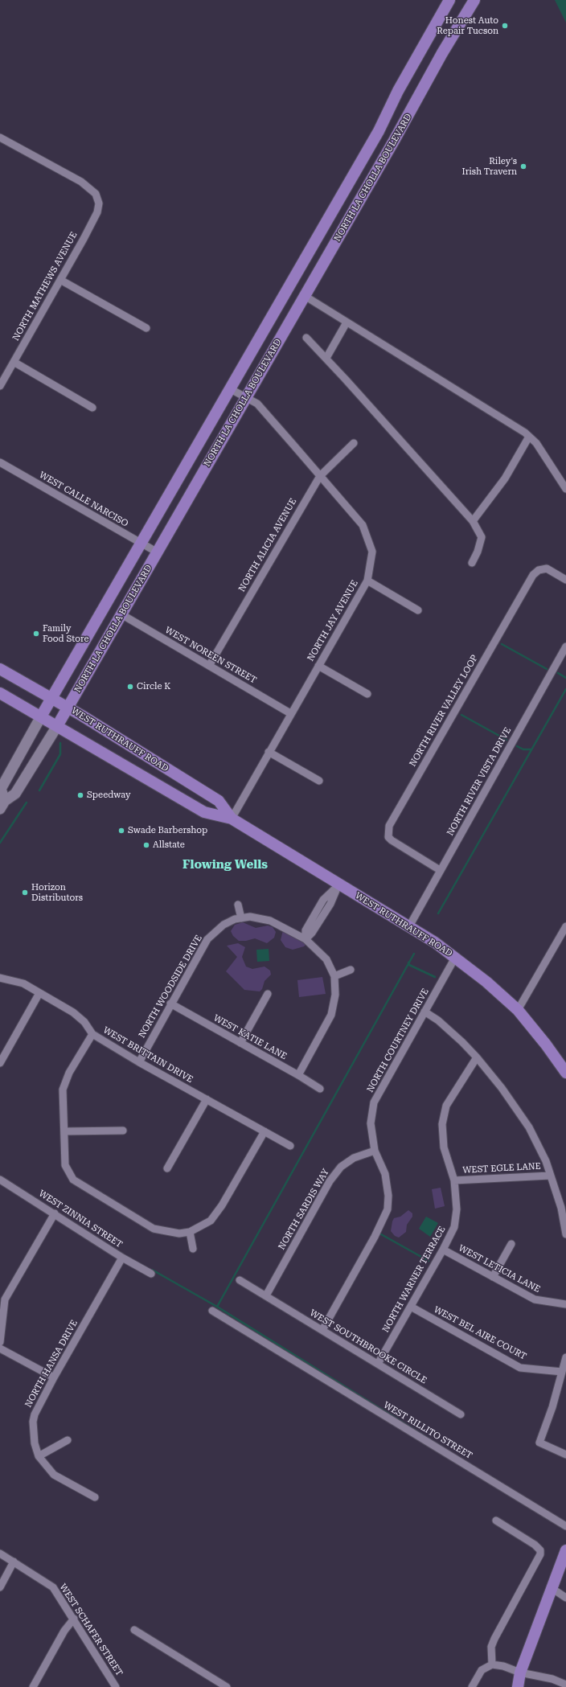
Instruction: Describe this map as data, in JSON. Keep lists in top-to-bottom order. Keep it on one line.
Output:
{"streets":{"main road":["NORTH LA CHOLLA BOULEVARD","WEST RUTHRAUFF ROAD"],"street":["NORTH MATHEWS AVENUE","WEST CALLE NARCISO","NORTH ALICIA AVENUE","NORTH JAY AVENUE","WEST NOREEN STREET","NORTH RIVER VALLEY LOOP","NORTH RIVER VISTA DRIVE","NORTH WOODSIDE DRIVE","WEST KATIE LANE","NORTH COURTNEY DRIVE","WEST BRITTAIN DRIVE","WEST EGLE LANE","NORTH SARDIS WAY","WEST ZINNIA STREET","WEST LETICIA LANE","NORTH WARNER TERRACE","WEST BEL AIRE COURT","WEST SOUTHBROOKE CIRCLE","NORTH HANSA DRIVE","WEST RILLITO STREET","WEST SCHAFER STREET"]},"crossings":[["NORTH LA CHOLLA BOULEVARD","WEST CALLE NARCISO"],["NORTH LA CHOLLA BOULEVARD","NORTH JAY AVENUE"],["NORTH LA CHOLLA BOULEVARD","WEST NOREEN STREET"],["NORTH LA CHOLLA BOULEVARD","WEST RUTHRAUFF ROAD"],["NORTH ALICIA AVENUE","NORTH JAY AVENUE"],["NORTH ALICIA AVENUE","WEST NOREEN STREET"],["NORTH JAY AVENUE","WEST NOREEN STREET"],["NORTH JAY AVENUE","WEST RUTHRAUFF ROAD"],["NORTH RIVER VALLEY LOOP","NORTH RIVER VISTA DRIVE"],["WEST RUTHRAUFF ROAD","NORTH RIVER VISTA DRIVE"],["WEST RUTHRAUFF ROAD","NORTH COURTNEY DRIVE"],["NORTH WOODSIDE DRIVE","WEST KATIE LANE"],["NORTH WOODSIDE DRIVE","WEST BRITTAIN DRIVE"],["NORTH COURTNEY DRIVE","NORTH SARDIS WAY"],["NORTH COURTNEY DRIVE","WEST SOUTHBROOKE CIRCLE"],["WEST EGLE LANE","NORTH WARNER TERRACE"],["NORTH SARDIS WAY","WEST SOUTHBROOKE CIRCLE"],["WEST ZINNIA STREET","NORTH HANSA DRIVE"],["WEST LETICIA LANE","NORTH WARNER TERRACE"],["NORTH WARNER TERRACE","WEST BEL AIRE COURT"],["NORTH WARNER TERRACE","WEST SOUTHBROOKE CIRCLE"]],"districts":["Flowing Wells"],"places":["Honest Auto Repair Tucson","Riley's Irish Travern","Family Food Store","Circle K","Speedway","Swade Barbershop","Allstate","Horizon Distributors"]}
